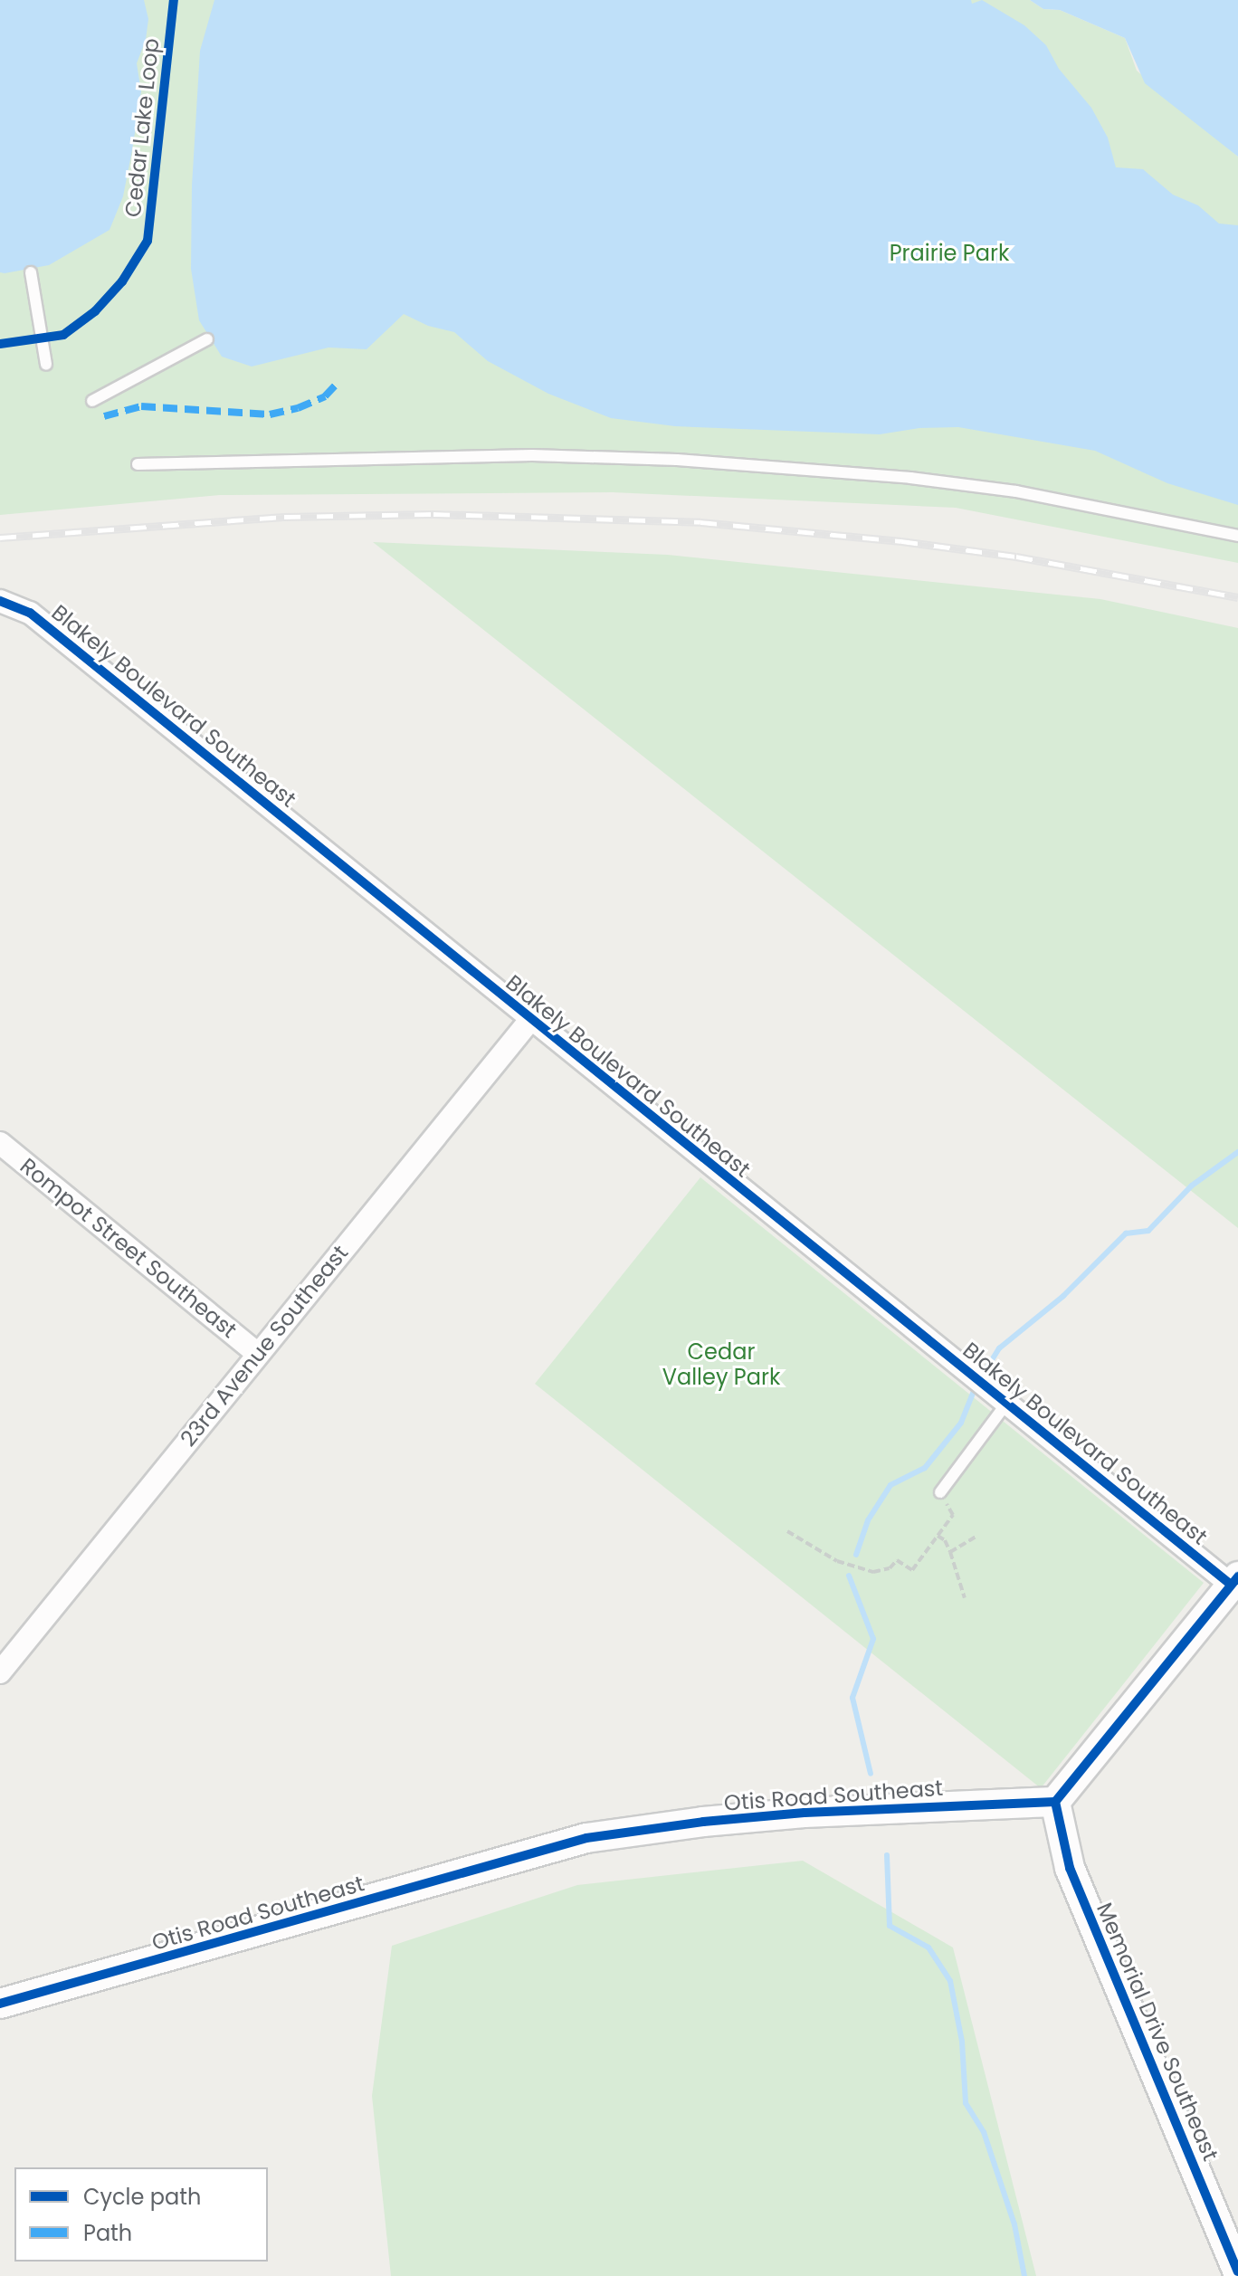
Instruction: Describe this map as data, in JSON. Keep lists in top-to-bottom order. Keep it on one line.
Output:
{"streets":{"street":["Blakely Boulevard Southeast","Rompot Street Southeast","23rd Avenue Southeast","Otis Road Southeast","Memorial Drive Southeast"],"cycle path":["Cedar Lake Loop"]},"crossings":[["Blakely Boulevard Southeast","23rd Avenue Southeast"],["Rompot Street Southeast","23rd Avenue Southeast"],["Otis Road Southeast","Memorial Drive Southeast"]],"parks":["Prairie Park","Cedar Valley Park"],"legend":["Cycle path","Path"]}
